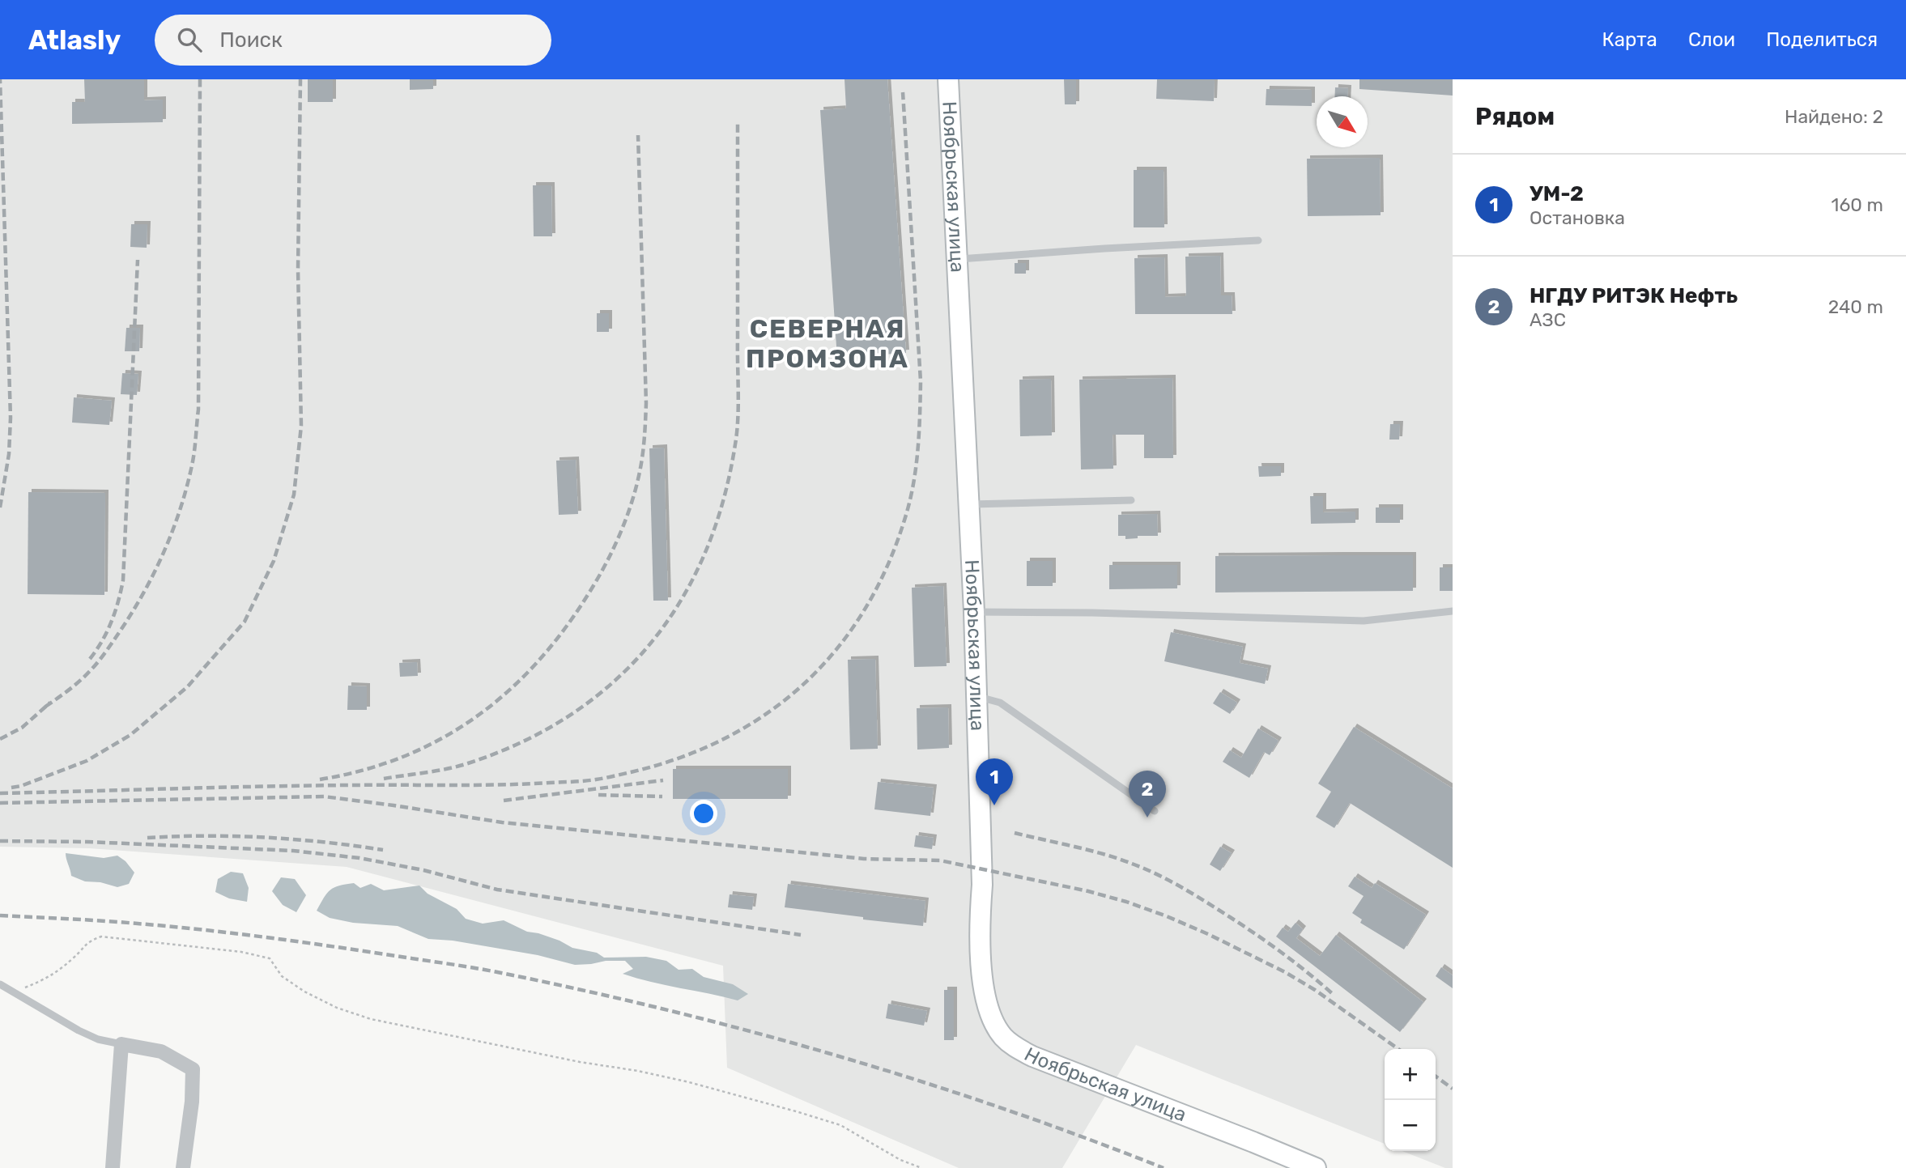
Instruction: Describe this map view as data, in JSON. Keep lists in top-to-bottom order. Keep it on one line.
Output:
{"streets":{"street":["Ноябрьская улица"]},"districts":["СЕВЕРНАЯ ПРОМЗОНА"],"north":"bottom right","page":{"header":"Atlasly","search":"Поиск","nav":["Карта","Слои","Поделиться"],"heading":["Рядом","Найдено: 2"],"list":[{"mark":"1","name":"УМ-2","note":"Остановка","value":"160 m"},{"mark":"2","name":"НГДУ РИТЭК Нефть","note":"АЗС","value":"240 m"}],"pins":["1","2"],"map_buttons":["+","−"]}}
